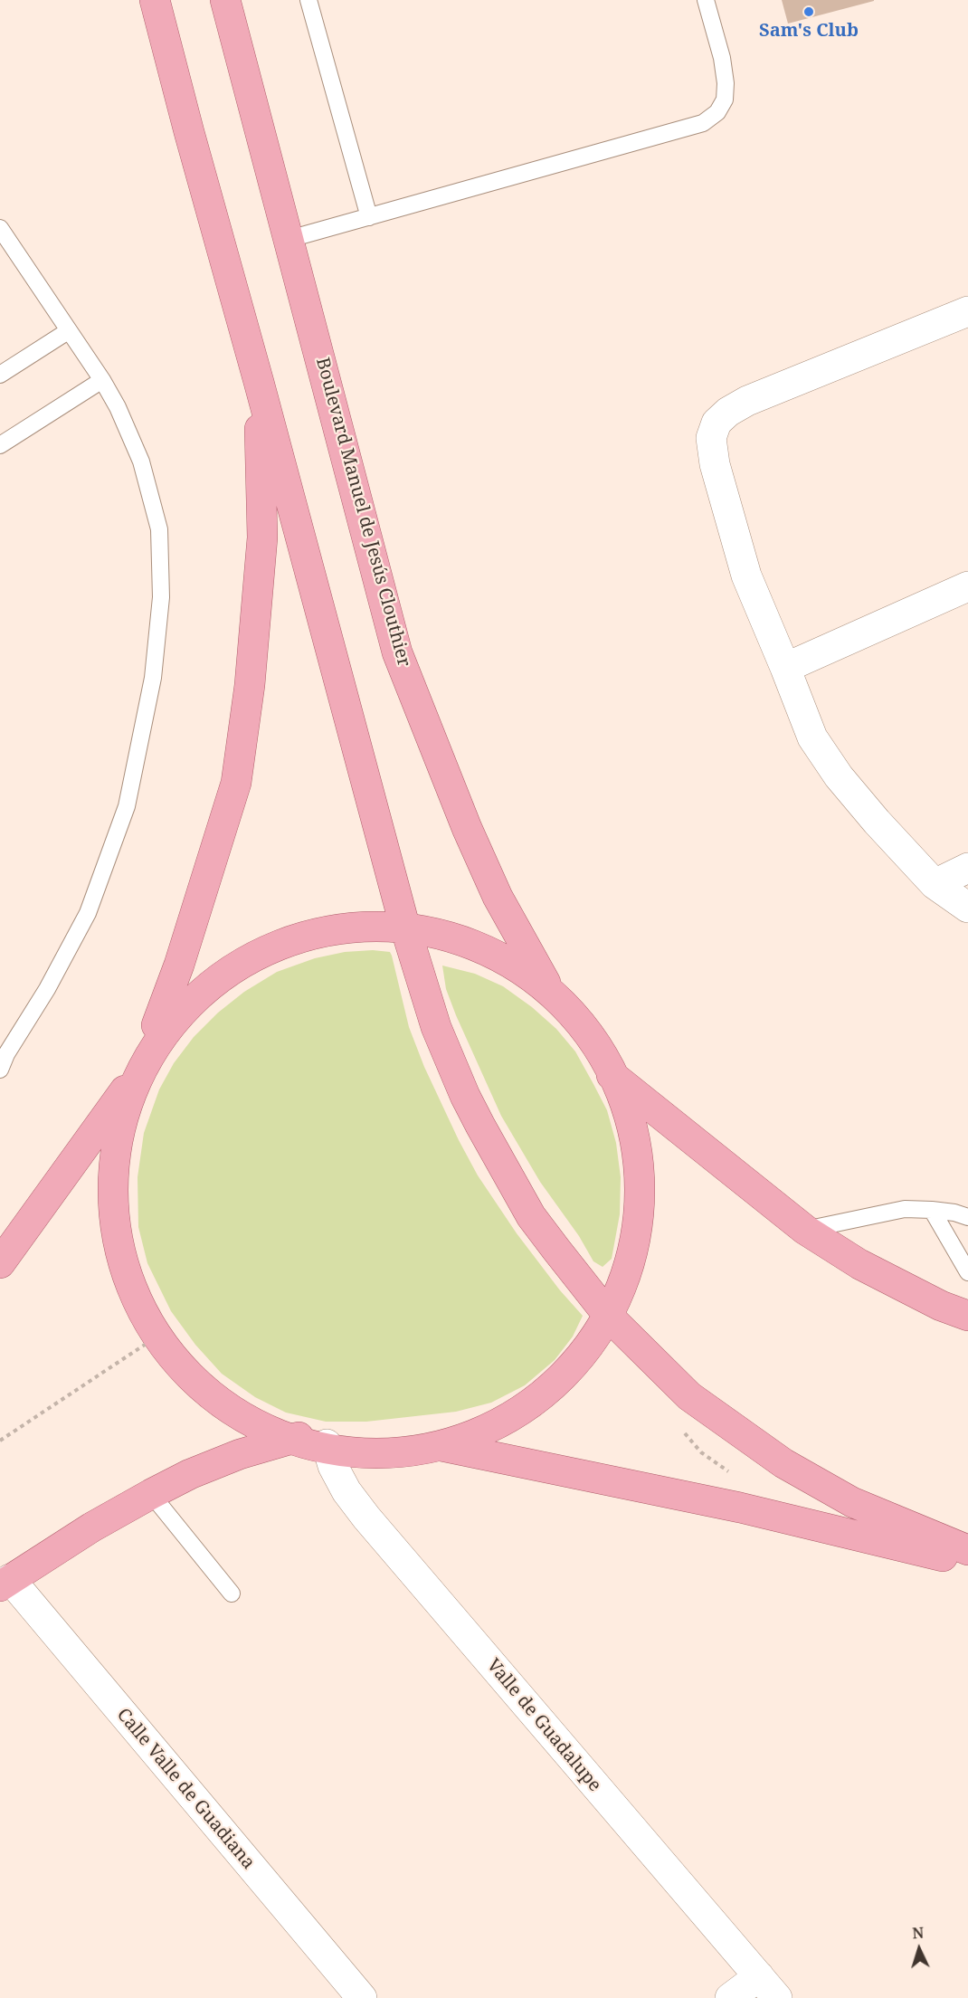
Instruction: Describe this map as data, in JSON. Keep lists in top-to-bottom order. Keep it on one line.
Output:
{"streets":{"main road":["Boulevard Manuel de Jesús Clouthier"],"street":["Valle de Guadalupe","Calle Valle de Guadiana"]},"places":["Sam's Club"],"north":"top"}
